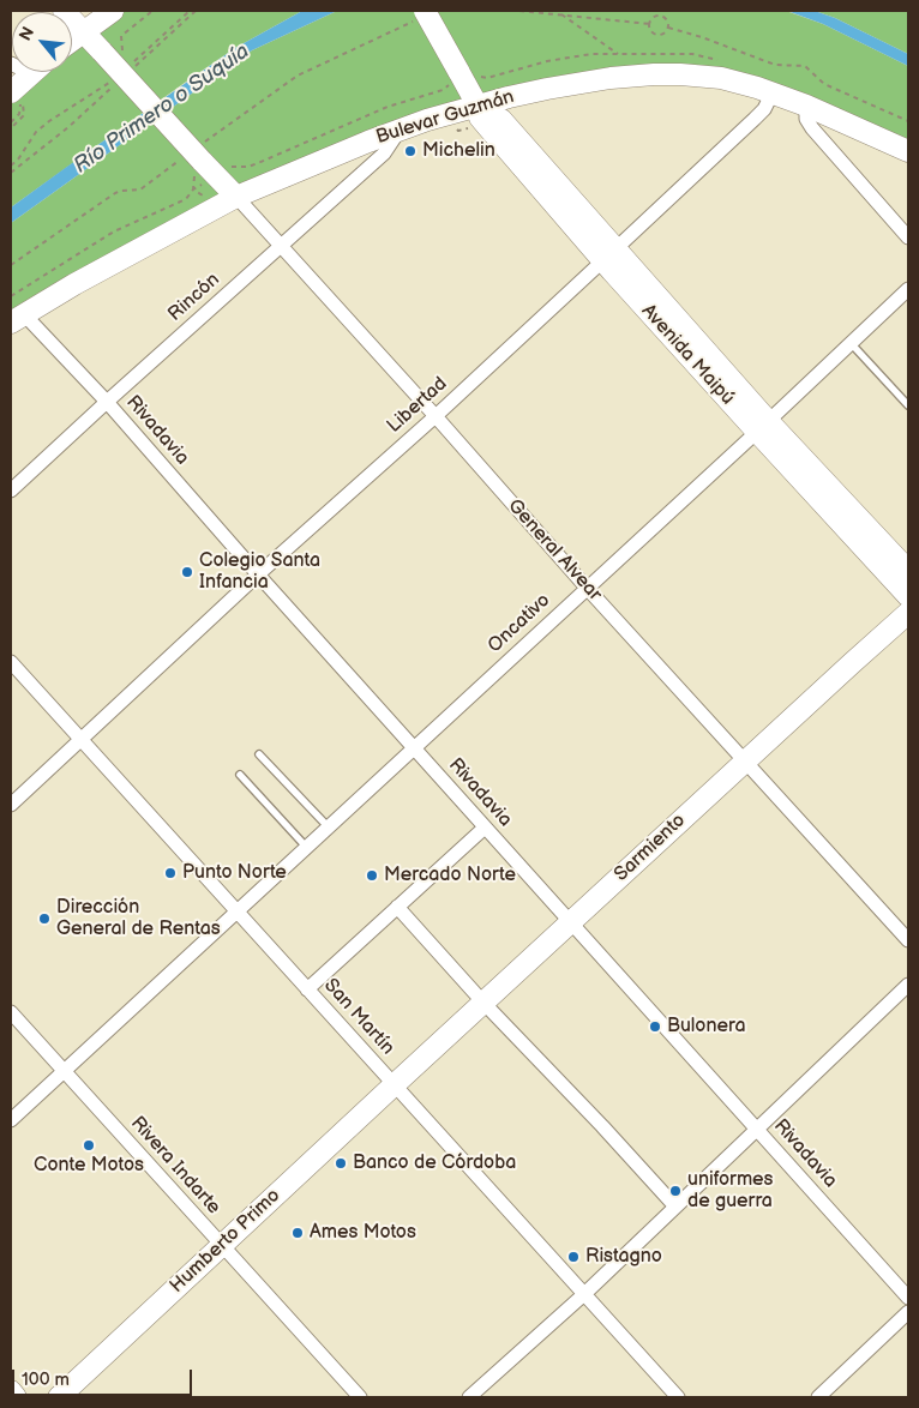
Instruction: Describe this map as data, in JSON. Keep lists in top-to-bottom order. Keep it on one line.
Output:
{"streets":{"main road":["Bulevar Guzmán","Avenida Maipú","General Alvear","Sarmiento","Humberto Primo"],"street":["Rincón","Libertad","Rivadavia","Oncativo","San Martín","Rivera Indarte"]},"crossings":[["Bulevar Guzmán","Rincón"],["Bulevar Guzmán","Avenida Maipú"],["Bulevar Guzmán","Libertad"],["Bulevar Guzmán","Rivadavia"],["Bulevar Guzmán","General Alvear"],["Rincón","Rivadavia"],["Rincón","General Alvear"],["Avenida Maipú","Libertad"],["Avenida Maipú","Oncativo"],["Libertad","Rivadavia"],["Libertad","General Alvear"],["Libertad","San Martín"],["Rivadavia","Oncativo"],["Rivadavia","Sarmiento"],["General Alvear","Oncativo"],["General Alvear","Sarmiento"],["Oncativo","San Martín"],["Oncativo","Rivera Indarte"],["Sarmiento","San Martín"],["Sarmiento","Humberto Primo"],["San Martín","Humberto Primo"],["Rivera Indarte","Humberto Primo"]],"water":["Río Primero o Suquía"],"places":["Michelin","Colegio Santa Infancia","Punto Norte","Mercado Norte","Dirección General de Rentas","Bulonera","Conte Motos","Banco de Córdoba","uniformes de guerra","Ames Motos","Ristagno"],"scale_bar":"100 m","north":"top left"}
